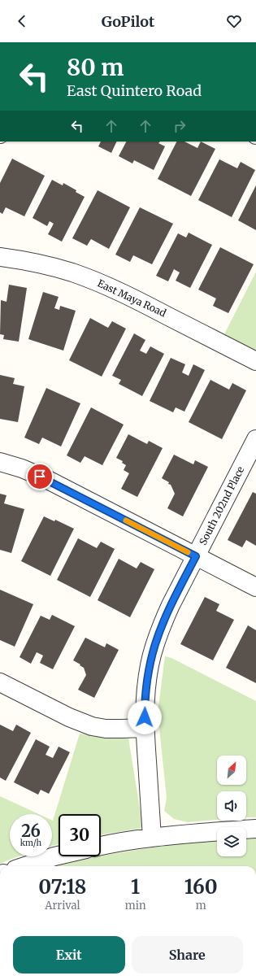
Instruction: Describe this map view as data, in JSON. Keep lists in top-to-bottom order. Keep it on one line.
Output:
{"streets":{"street":["East Maya Road","South 202nd Place"]},"north":"top right","page":{"header":"GoPilot","turn":["80 m","East Quintero Road"],"speed":"26 km/h","limit":"30","eta":["07:18","Arrival","1","min","160","m"],"buttons":["Exit","Share"]}}
